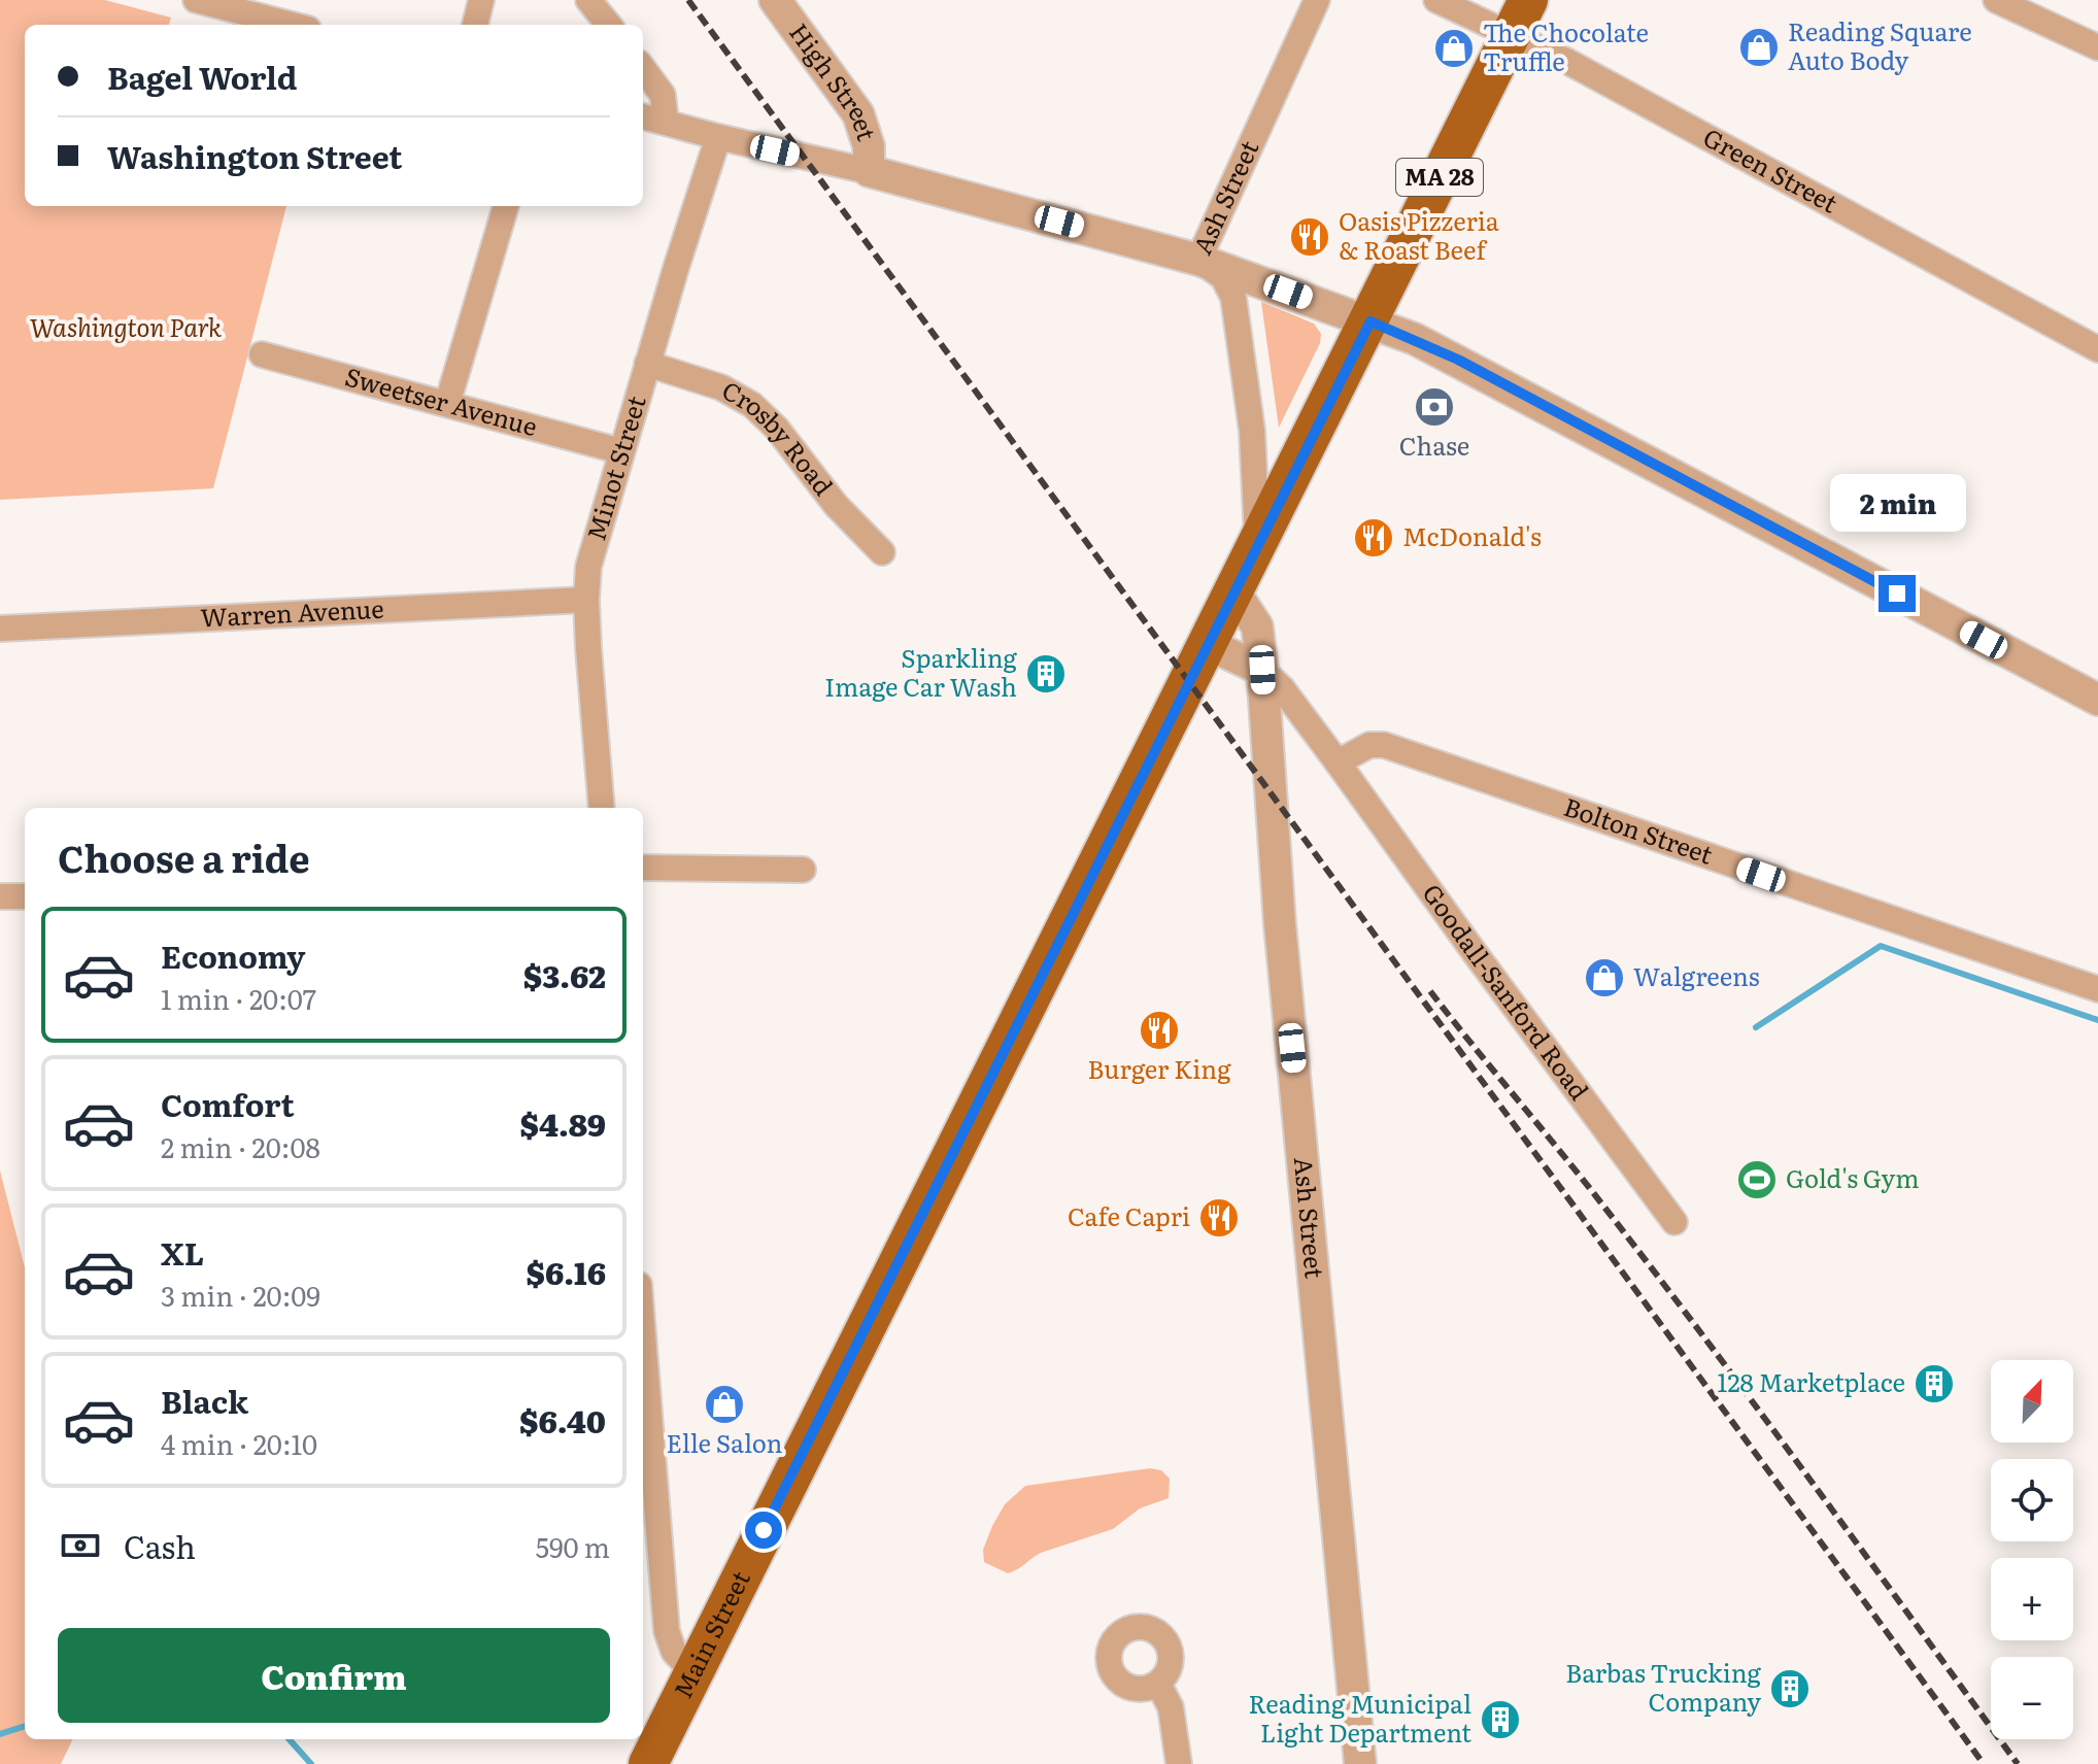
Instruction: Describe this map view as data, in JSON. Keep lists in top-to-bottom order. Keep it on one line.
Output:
{"streets":{"main road":["MA 28","Main Street"],"street":["High Street","Green Street","Ash Street","Sweetser Avenue","Crosby Road","Minot Street","Warren Avenue","Bolton Street","Goodall-Sanford Road"]},"crossings":[["Green Street","Main Street"],["Ash Street","Main Street"],["Sweetser Avenue","Minot Street"],["Crosby Road","Minot Street"],["Minot Street","Warren Avenue"],["Bolton Street","Goodall-Sanford Road"]],"parks":["Washington Park"],"places":{"shop":["Reading Square Auto Body","The Chocolate Truffle","Walgreens","Elle Salon"],"restaurant":["Oasis Pizzeria & Roast Beef","McDonald's","Burger King","Cafe Capri"],"bank":["Chase"],"building":["Sparkling Image Car Wash","128 Marketplace","Barbas Trucking Company","Reading Municipal Light Department"],"sports":["Gold's Gym"]},"north":"top right","page":{"banner":["Bagel World","Washington Street"],"bubble":"2 min","heading":"Choose a ride","list":[{"name":"Economy","note":"1 min · 20:07","value":"$3.62"},{"name":"Comfort","note":"2 min · 20:08","value":"$4.89"},{"name":"XL","note":"3 min · 20:09","value":"$6.16"},{"name":"Black","note":"4 min · 20:10","value":"$6.40"}],"map_buttons":["+","−"],"pay":["Cash","590 m"],"buttons":"Confirm"}}
